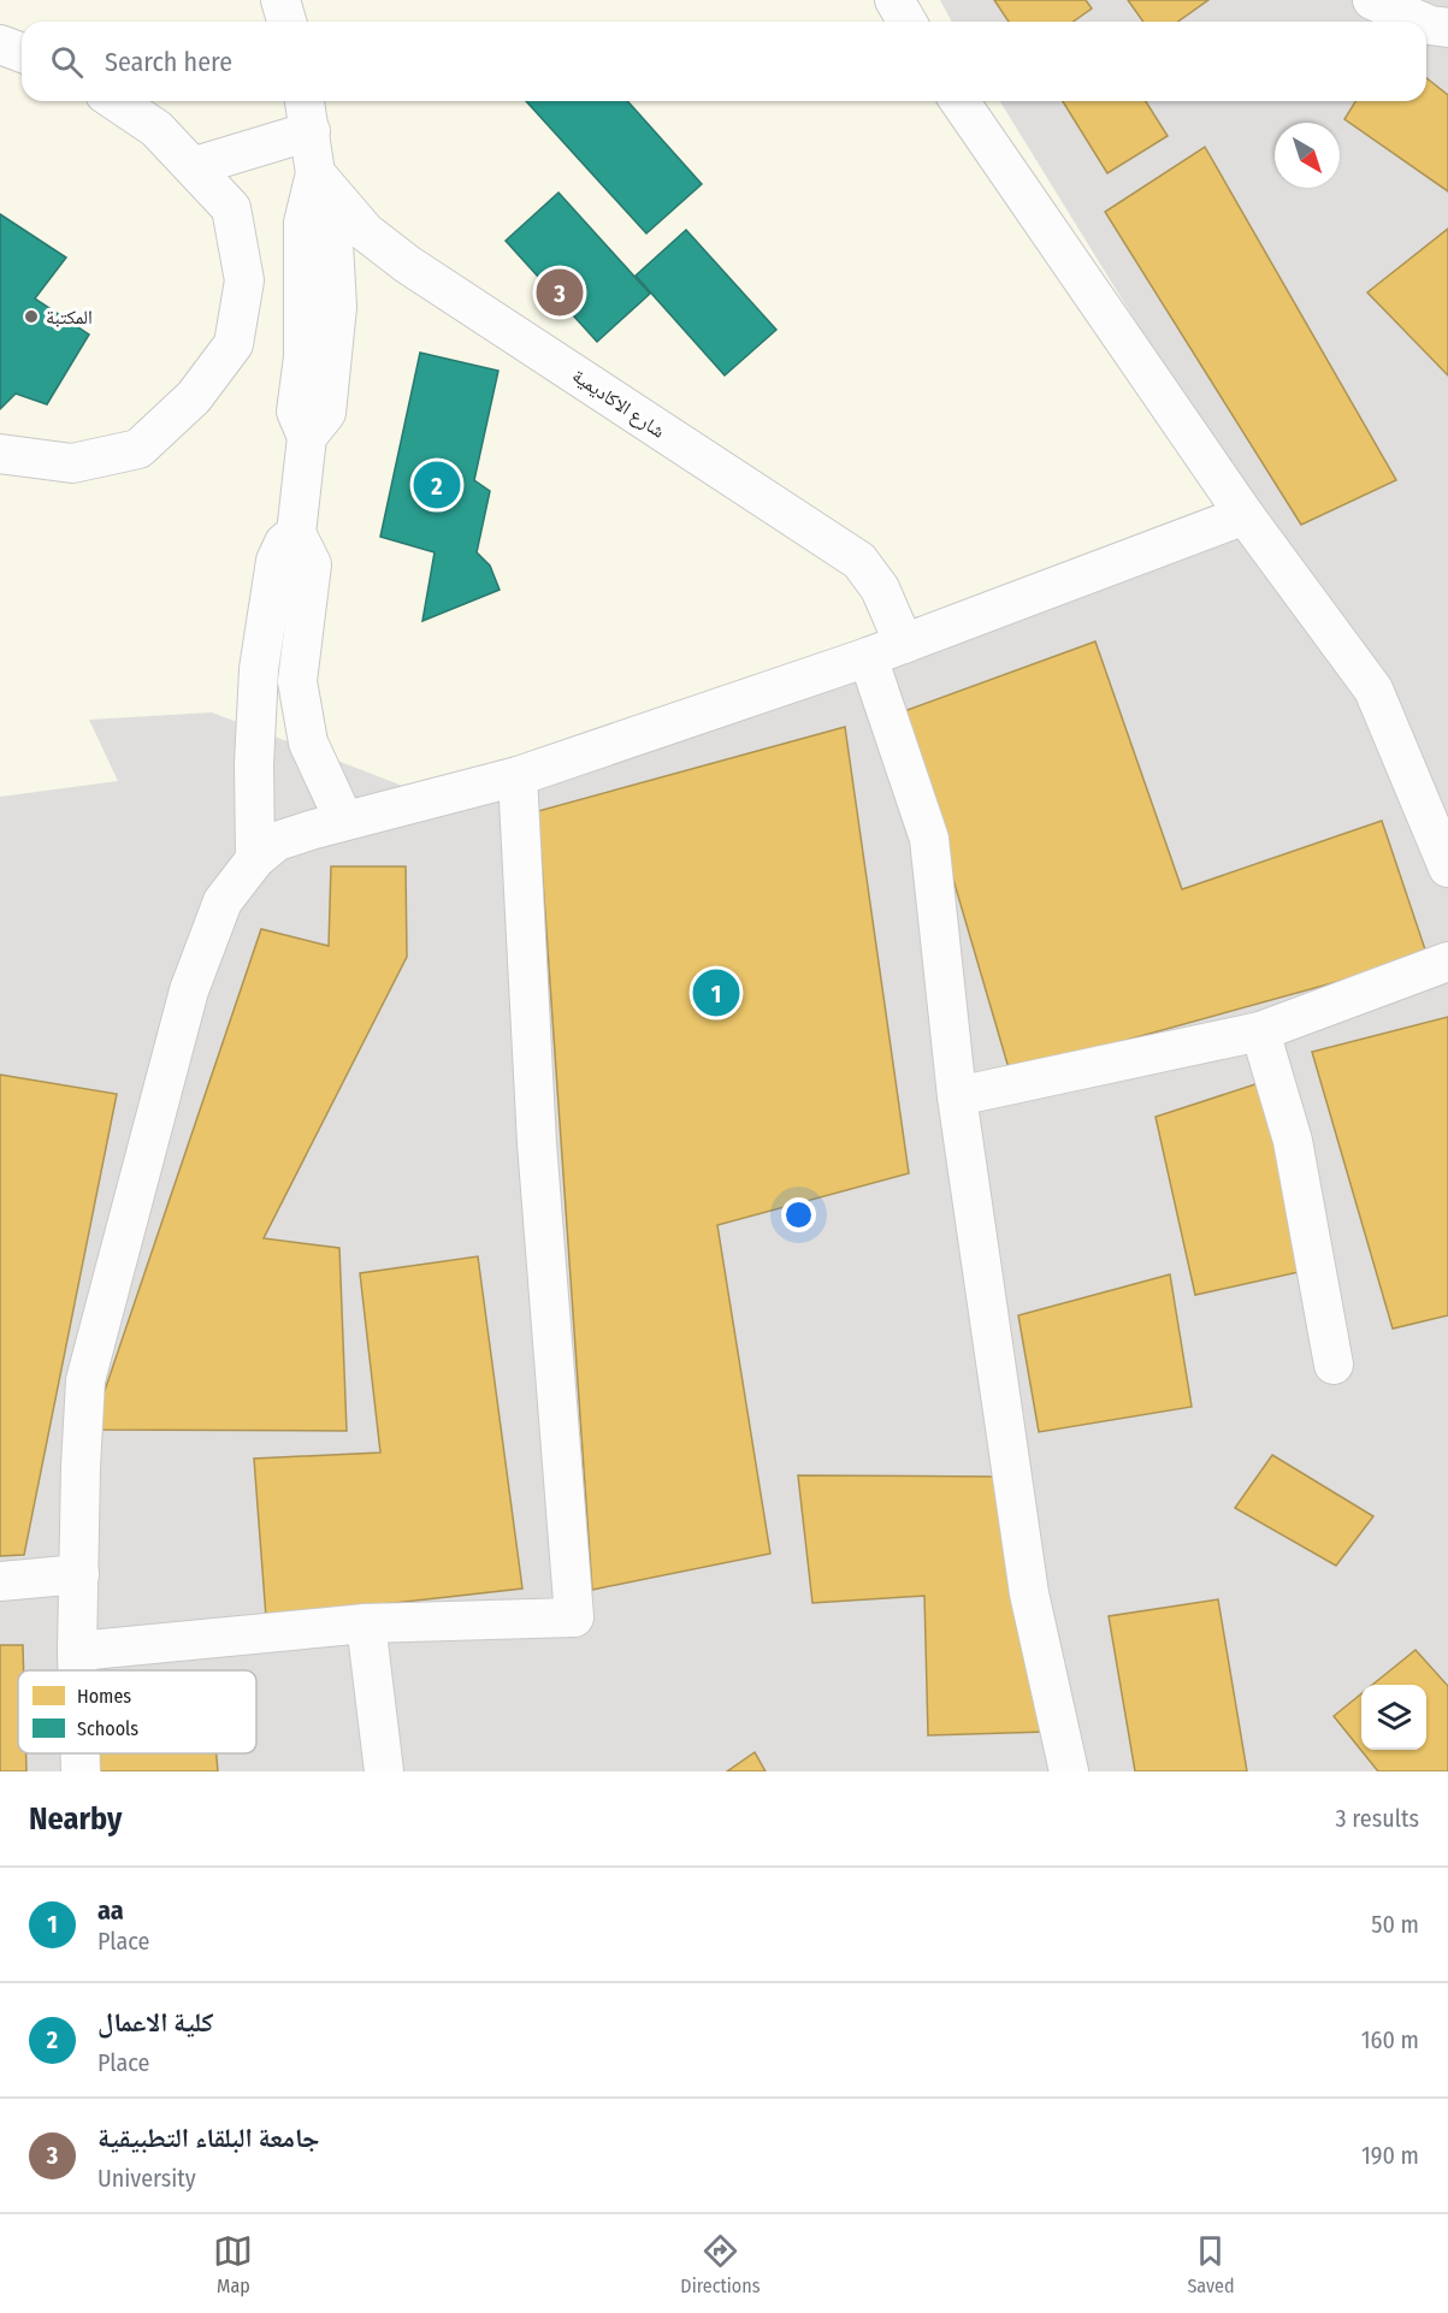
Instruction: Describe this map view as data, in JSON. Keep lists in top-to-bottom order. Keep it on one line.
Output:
{"streets":{"street":["شارع الاكاديمية"]},"places":["المكتبة"],"legend":["Homes","Schools"],"north":"bottom right","page":{"search":"Search here","pins":["3","2","1"],"heading":["Nearby","3 results"],"list":[{"mark":"1","name":"aa","note":"Place","value":"50 m"},{"mark":"2","name":"كلية الاعمال","note":"Place","value":"160 m"},{"mark":"3","name":"جامعة البلقاء التطبيقية","note":"University","value":"190 m"}],"nav":["Map","Directions","Saved"]}}
